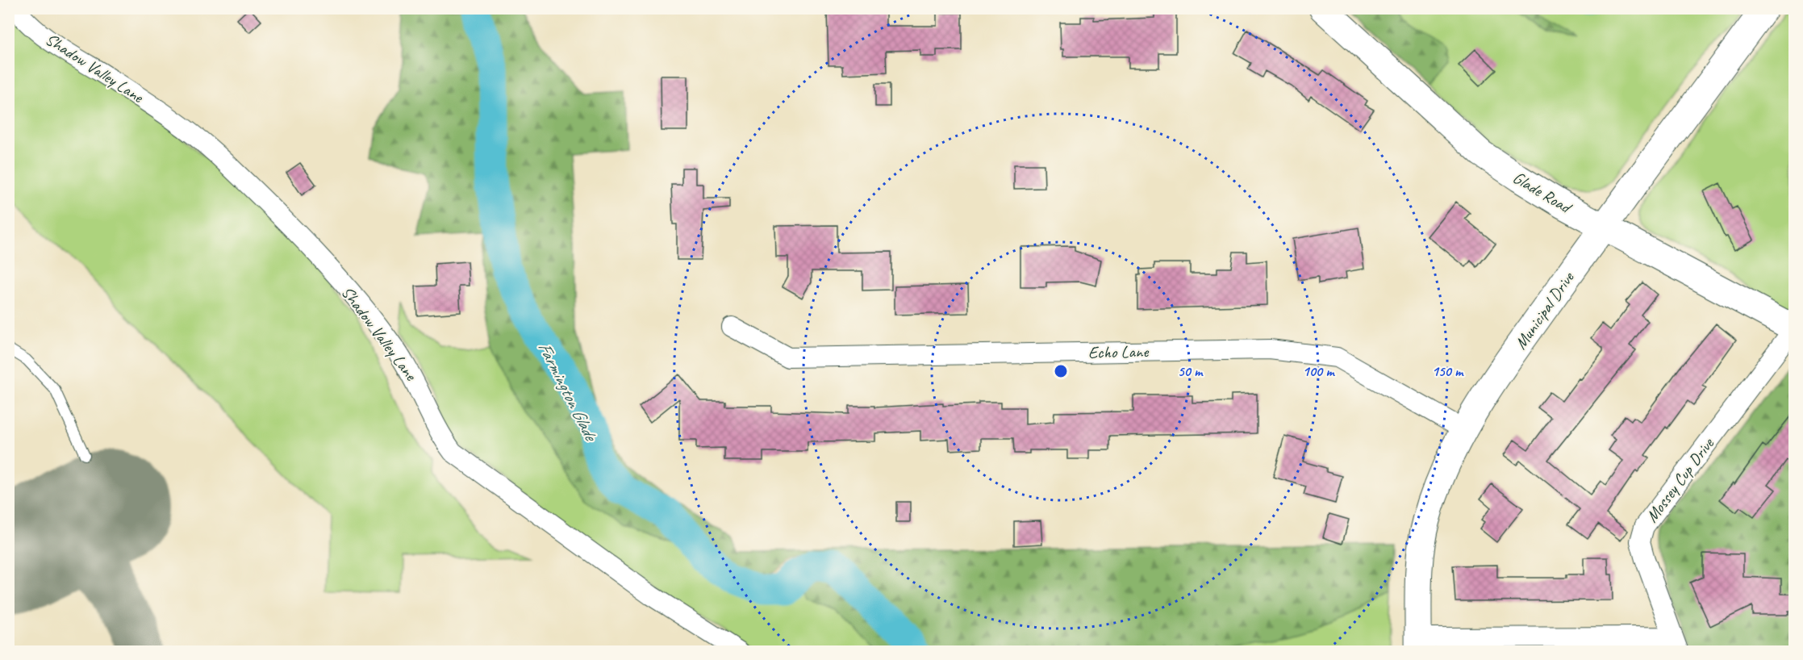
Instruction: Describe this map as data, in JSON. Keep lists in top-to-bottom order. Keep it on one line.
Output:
{"streets":{"main road":["Glade Road","Municipal Drive"],"street":["Shadow Valley Lane","Echo Lane","Mossey Cup Drive"]},"crossings":[["Glade Road","Municipal Drive"],["Glade Road","Mossey Cup Drive"],["Municipal Drive","Echo Lane"]],"water":["Farmington Glade"],"rings":["50 m","100 m","150 m"]}
